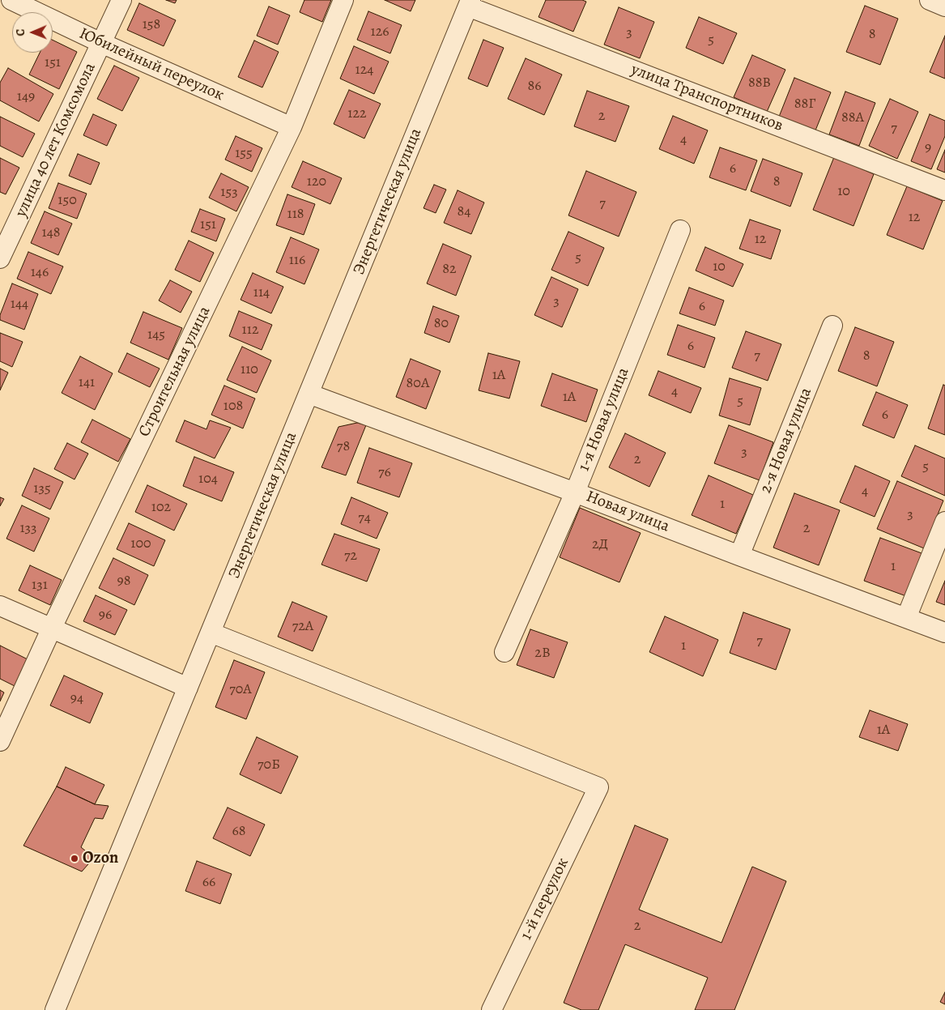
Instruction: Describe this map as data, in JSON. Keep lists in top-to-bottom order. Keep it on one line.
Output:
{"streets":{"street":["Юбилейный переулок","улица Транспортников","улица 40 лет Комсомола","Энергетическая улица","Строительная улица","1-я Новая улица","2-я Новая улица","Новая улица","1-й переулок"]},"crossings":[["Юбилейный переулок","улица 40 лет Комсомола"],["Юбилейный переулок","Строительная улица"],["улица Транспортников","Энергетическая улица"],["Энергетическая улица","Новая улица"],["Энергетическая улица","1-й переулок"],["1-я Новая улица","Новая улица"],["2-я Новая улица","Новая улица"]],"places":["Ozon"],"house_numbers":["158","126","3","8","5","151","124","88В","86","149","88Г","122","2","88А","7","4","9","155","6","120","8","10","153","150","7","84","118","12","151","148","12","5","116","10","82","146","114","3","144","6","80","112","145","6","7","8","110","1А","141","80А","4","1А","5","108","6","78","3","2","5","76","104","135","4","1","102","3","74","133","2","100","2Д","72","1","98","131","96","72А","7","1","2В","70А","94","1А","70Б","68","66","2"],"north":"left"}
